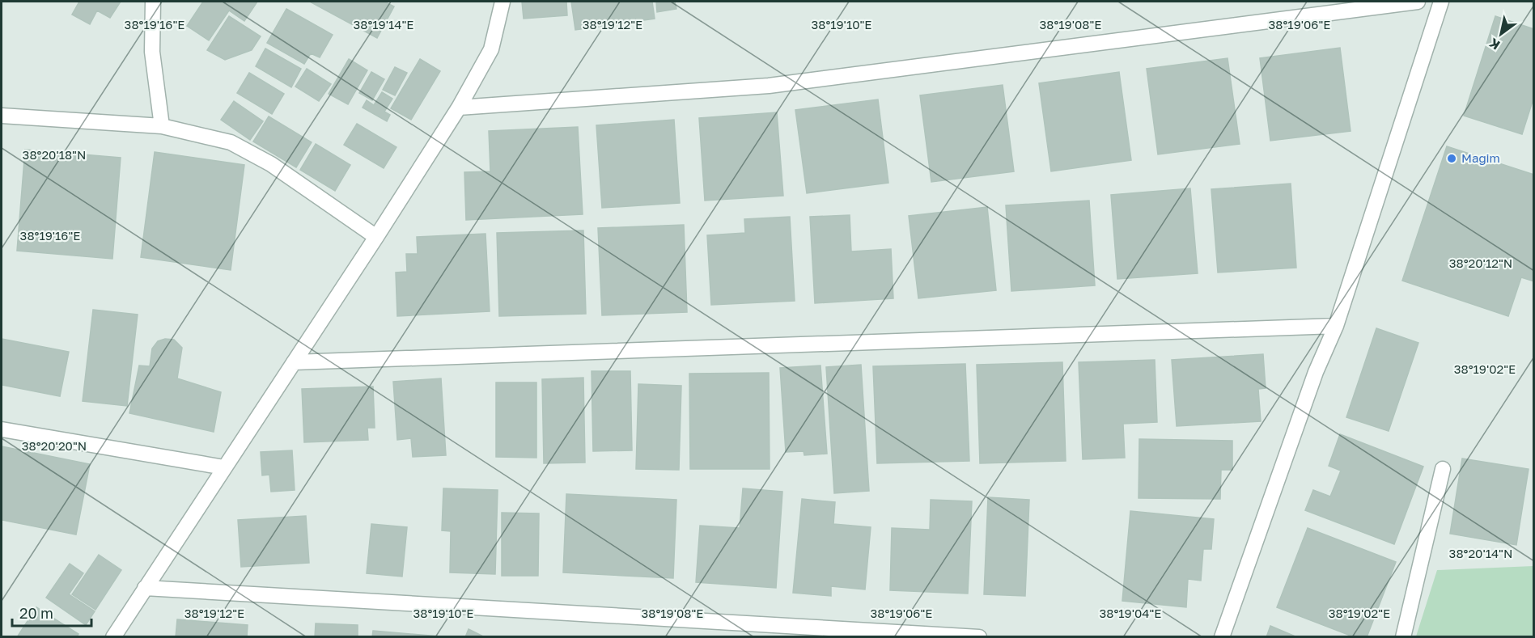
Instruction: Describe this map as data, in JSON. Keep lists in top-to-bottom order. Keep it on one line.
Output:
{"places":["Magim"],"scale_bar":"20 m","north":"bottom left","coordinates":["38°19'16\"E","38°19'14\"E","38°19'12\"E","38°19'10\"E","38°19'08\"E","38°19'06\"E","38°20'18\"N","38°20'12\"N","38°19'02\"E","38°20'20\"N","38°20'14\"N","38°19'04\"E"]}
